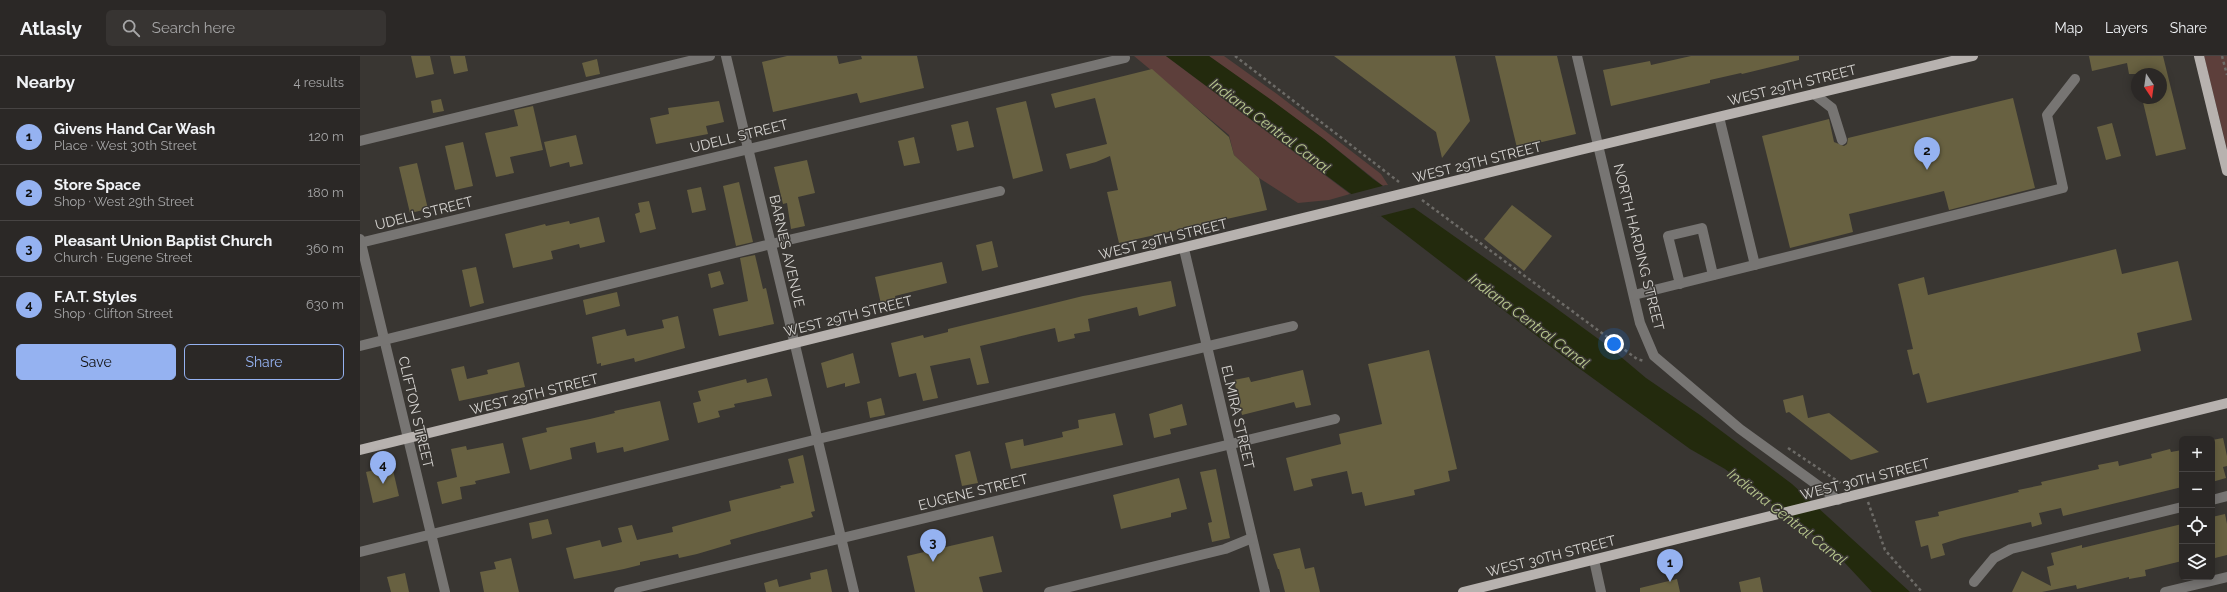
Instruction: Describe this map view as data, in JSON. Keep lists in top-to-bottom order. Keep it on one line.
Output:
{"streets":{"main road":["WEST 29TH STREET","WEST 30TH STREET"],"street":["UDELL STREET","NORTH HARDING STREET","BARNES AVENUE","CLIFTON STREET","ELMIRA STREET","EUGENE STREET"]},"crossings":[["WEST 29TH STREET","NORTH HARDING STREET"],["WEST 29TH STREET","BARNES AVENUE"],["WEST 29TH STREET","CLIFTON STREET"],["WEST 29TH STREET","ELMIRA STREET"],["UDELL STREET","BARNES AVENUE"],["UDELL STREET","CLIFTON STREET"],["NORTH HARDING STREET","WEST 30TH STREET"],["BARNES AVENUE","EUGENE STREET"],["ELMIRA STREET","EUGENE STREET"]],"water":["Indiana Central Canal"],"north":"bottom","page":{"header":"Atlasly","search":"Search here","nav":["Map","Layers","Share"],"heading":["Nearby","4 results"],"list":[{"mark":"1","name":"Givens Hand Car Wash","note":"Place · West 30th Street","value":"120 m"},{"mark":"2","name":"Store Space","note":"Shop · West 29th Street","value":"180 m"},{"mark":"3","name":"Pleasant Union Baptist Church","note":"Church · Eugene Street","value":"360 m"},{"mark":"4","name":"F.A.T. Styles","note":"Shop · Clifton Street","value":"630 m"}],"pins":["2","4","3","1"],"buttons":["Save","Share"],"map_buttons":["+","−"]}}
